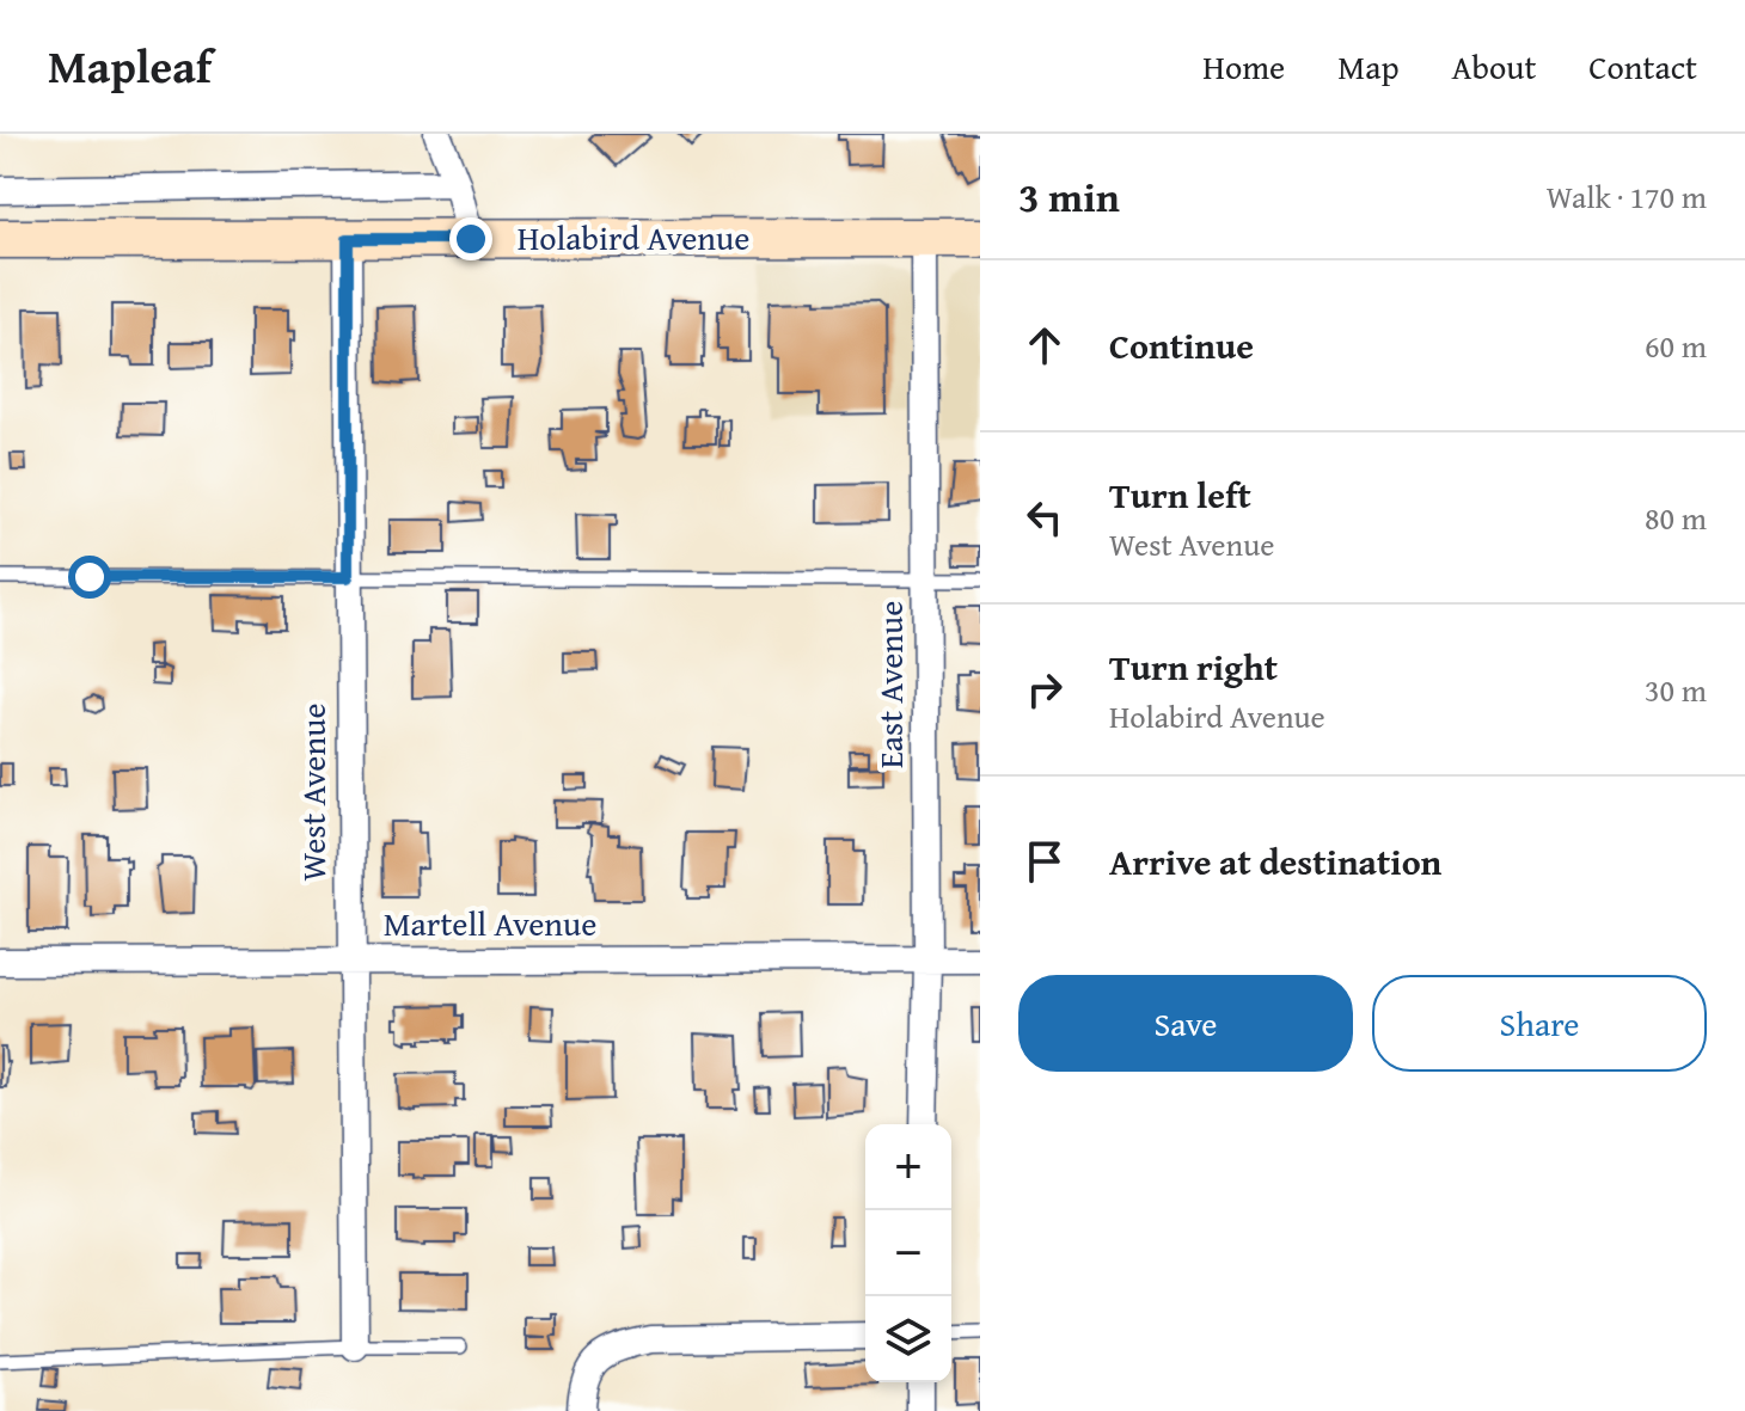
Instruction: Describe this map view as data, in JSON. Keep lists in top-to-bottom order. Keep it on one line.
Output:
{"streets":{"main road":["Holabird Avenue"],"street":["East Avenue","West Avenue","Martell Avenue"]},"crossings":[["Holabird Avenue","East Avenue"],["Holabird Avenue","West Avenue"],["East Avenue","Martell Avenue"],["West Avenue","Martell Avenue"]],"page":{"header":"Mapleaf","nav":["Home","Map","About","Contact"],"heading":["3 min","Walk · 170 m"],"list":[["Continue","60 m"],["Turn left","West Avenue","80 m"],["Turn right","Holabird Avenue","30 m"],"Arrive at destination"],"buttons":["Save","Share"],"map_buttons":["+","−"]}}
